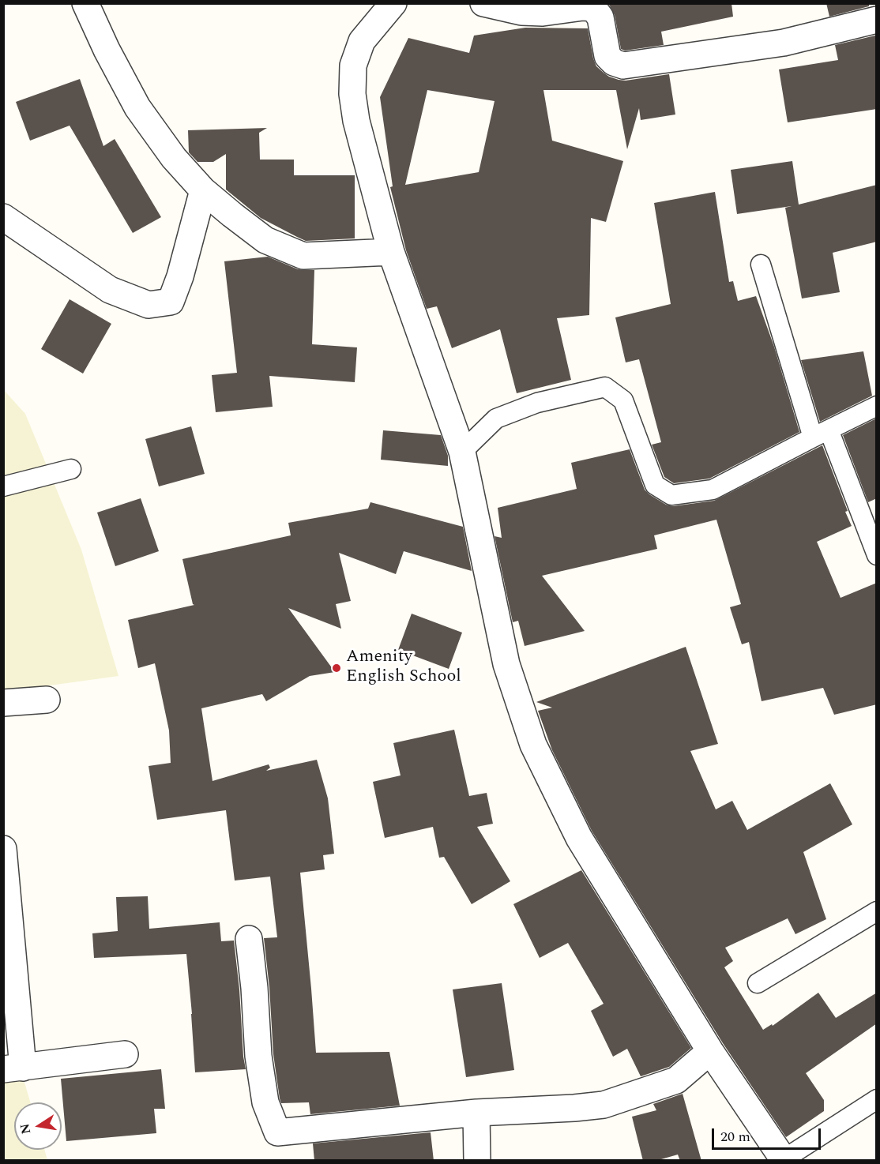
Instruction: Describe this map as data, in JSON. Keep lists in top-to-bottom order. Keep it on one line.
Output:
{"places":["Amenity English School"],"scale_bar":"20 m","north":"left"}
